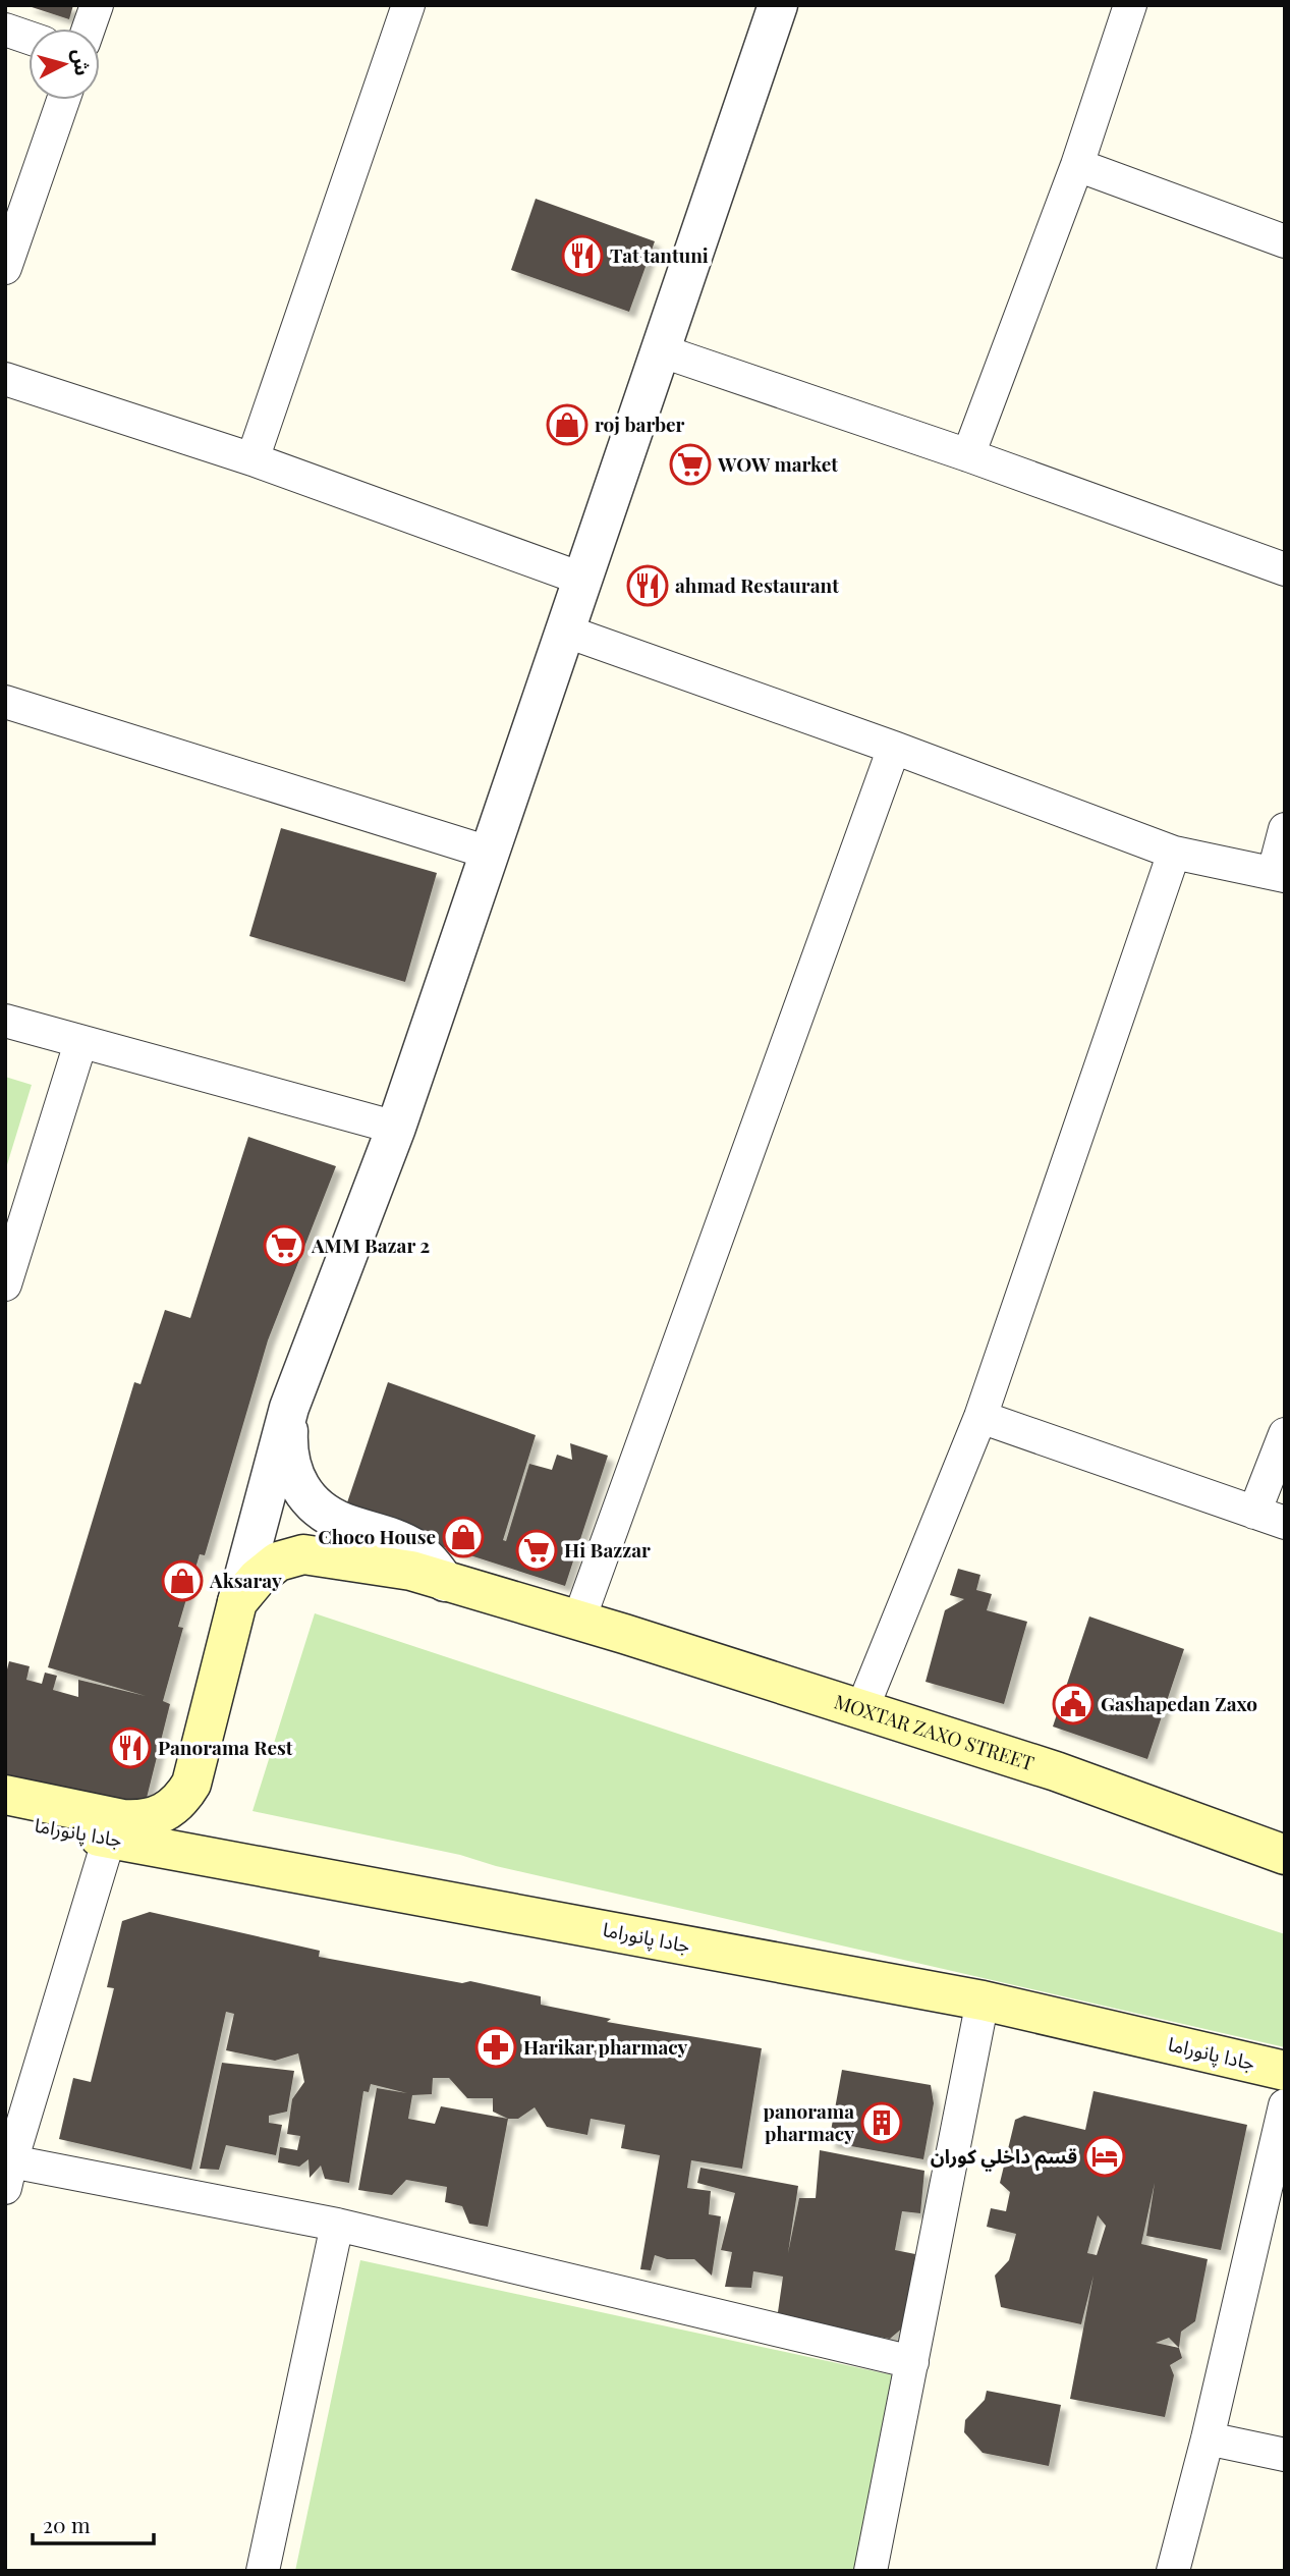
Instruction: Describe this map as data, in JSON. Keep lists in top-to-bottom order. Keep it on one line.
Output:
{"streets":{"main road":["MOXTAR ZAXO STREET","جادا پانوراما"]},"places":{"restaurant":["Tat tantuni","ahmad Restaurant","Panorama Rest"],"shop":["roj barber","Choco House","Aksaray"],"supermarket":["WOW market","AMM Bazar 2","Hi Bazzar"],"public building":["Gashapedan Zaxo"],"pharmacy":["Harikar pharmacy"],"building":["panorama pharmacy"],"hotel":["قسم داخلي كوران"]},"scale_bar":"20 m","north":"right"}
